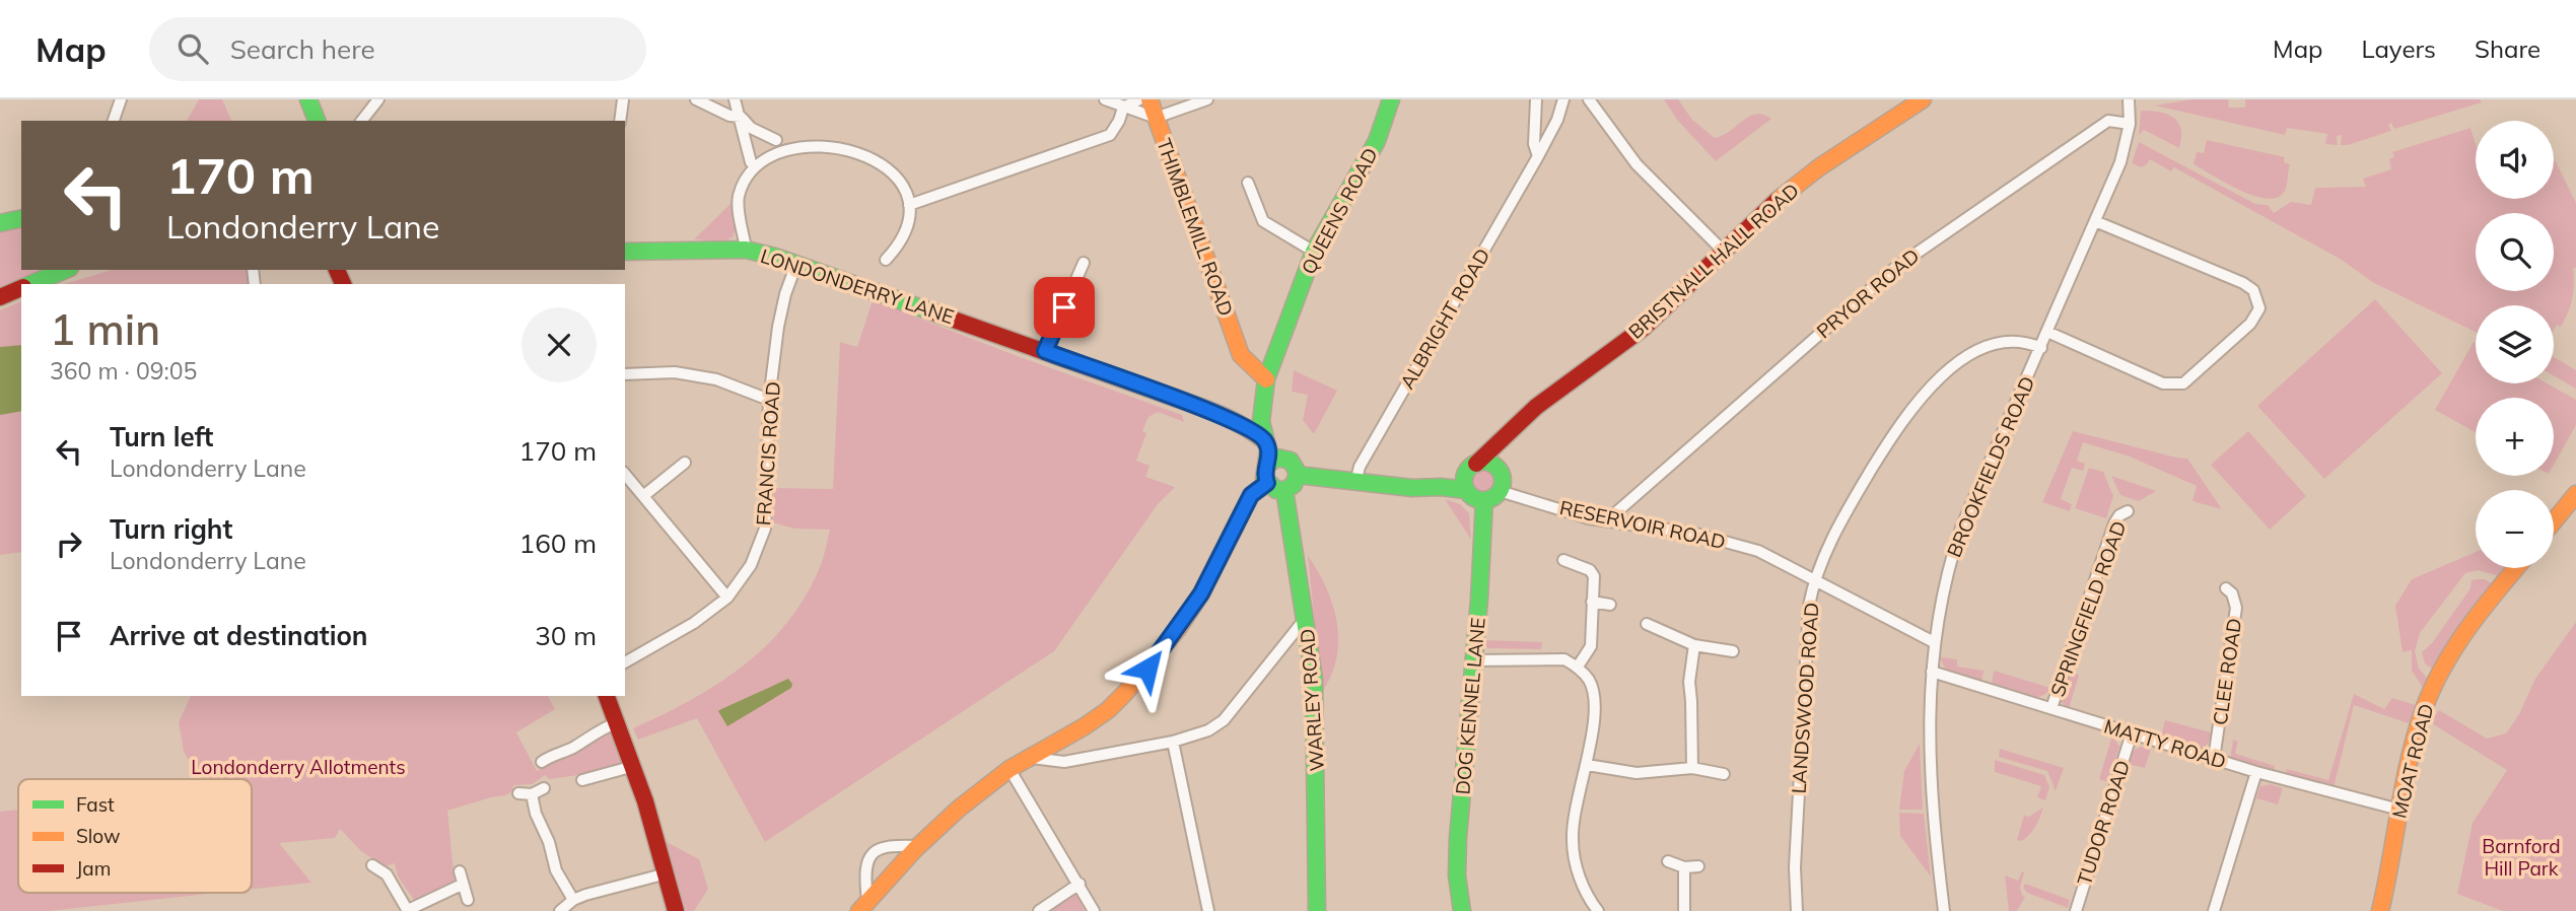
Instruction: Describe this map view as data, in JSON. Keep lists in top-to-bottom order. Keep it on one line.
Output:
{"streets":{"street":["QUEENS ROAD","THIMBLEMILL ROAD","BRISTNALL HALL ROAD","LONDONDERRY LANE","PRYOR ROAD","ALBRIGHT ROAD","FRANCIS ROAD","BROOKFIELDS ROAD","RESERVOIR ROAD","SPRINGFIELD ROAD","CLEE ROAD","LANDSWOOD ROAD","WARLEY ROAD","DOG KENNEL LANE","MATTY ROAD","MOAT ROAD","TUDOR ROAD"]},"crossings":[["BRISTNALL HALL ROAD","RESERVOIR ROAD"],["BRISTNALL HALL ROAD","DOG KENNEL LANE"],["LONDONDERRY LANE","FRANCIS ROAD"],["PRYOR ROAD","BROOKFIELDS ROAD"],["PRYOR ROAD","RESERVOIR ROAD"],["BROOKFIELDS ROAD","RESERVOIR ROAD"],["BROOKFIELDS ROAD","LANDSWOOD ROAD"],["BROOKFIELDS ROAD","MATTY ROAD"],["RESERVOIR ROAD","LANDSWOOD ROAD"],["RESERVOIR ROAD","DOG KENNEL LANE"],["SPRINGFIELD ROAD","MATTY ROAD"],["CLEE ROAD","MATTY ROAD"],["MATTY ROAD","MOAT ROAD"],["MATTY ROAD","TUDOR ROAD"]],"parks":["Londonderry Allotments","Barnford Hill Park"],"legend":["Fast","Slow","Jam"],"page":{"header":"Map","search":"Search here","nav":["Map","Layers","Share"],"map_buttons":["+","−"],"turn":["170 m","Londonderry Lane"],"heading":["1 min","360 m · 09:05"],"list":[{"name":"Turn left","note":"Londonderry Lane","value":"170 m"},{"name":"Turn right","note":"Londonderry Lane","value":"160 m"},{"name":"Arrive at destination","value":"30 m"}]}}
